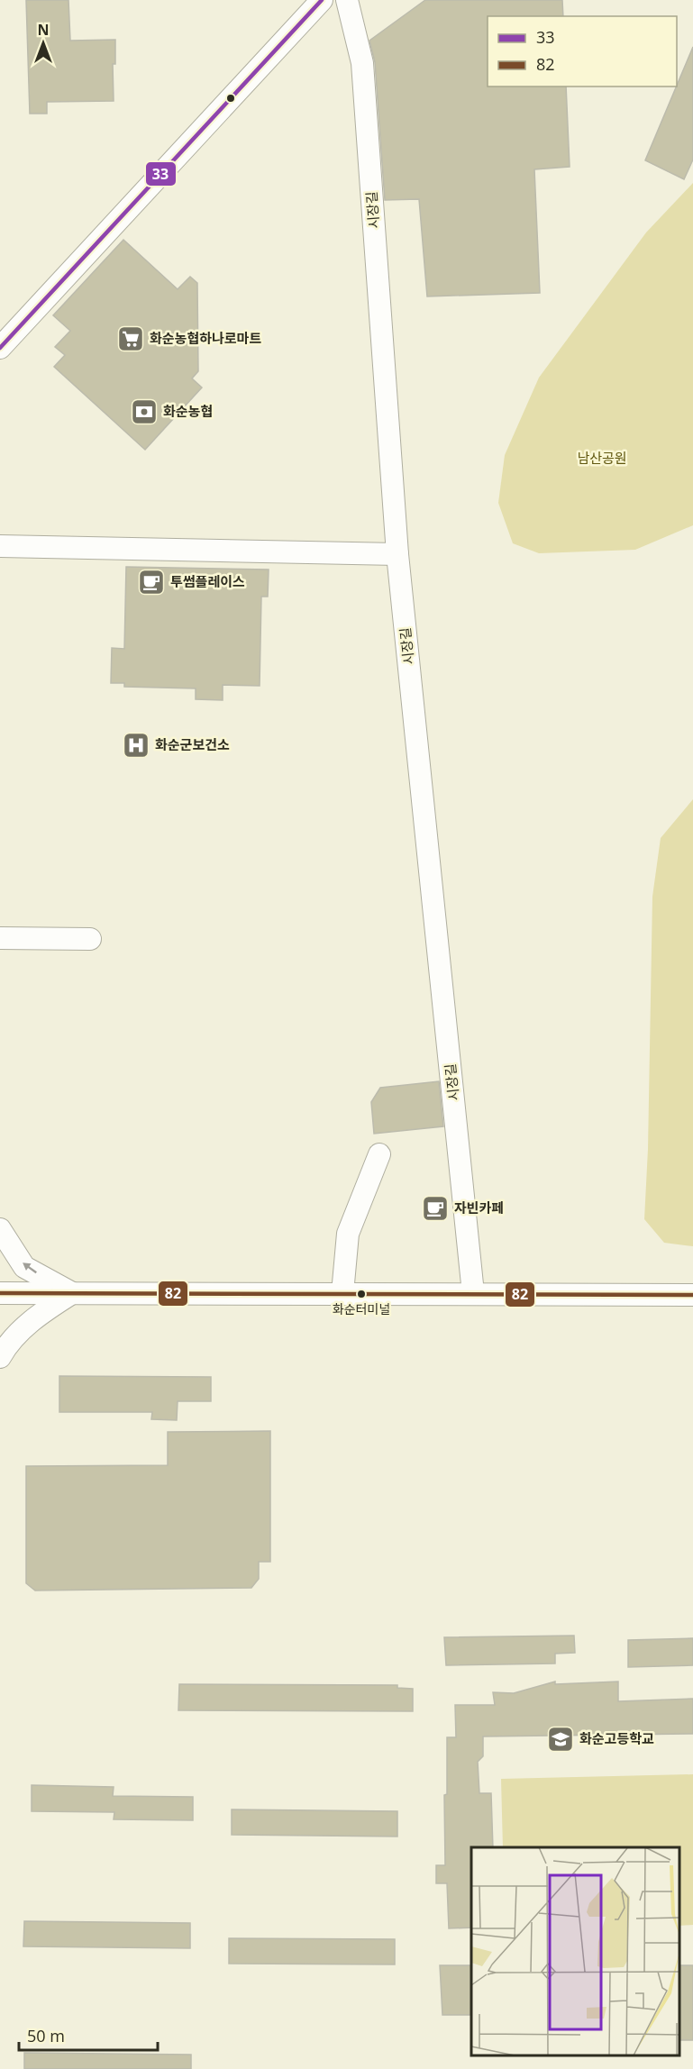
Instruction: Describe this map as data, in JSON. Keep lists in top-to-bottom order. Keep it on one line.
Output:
{"streets":{"street":["시장길"]},"parks":["남산공원"],"places":{"supermarket":["화순농협하나로마트"],"bank":["화순농협"],"cafe":["투썸플레이스","자빈카페"],"hospital":["화순군보건소"],"other":["화순터미널"],"school or university":["화순고등학교"]},"lines":["transit line 33","transit line 82"],"legend":["33","82"],"scale_bar":"50 m","north":"top"}
